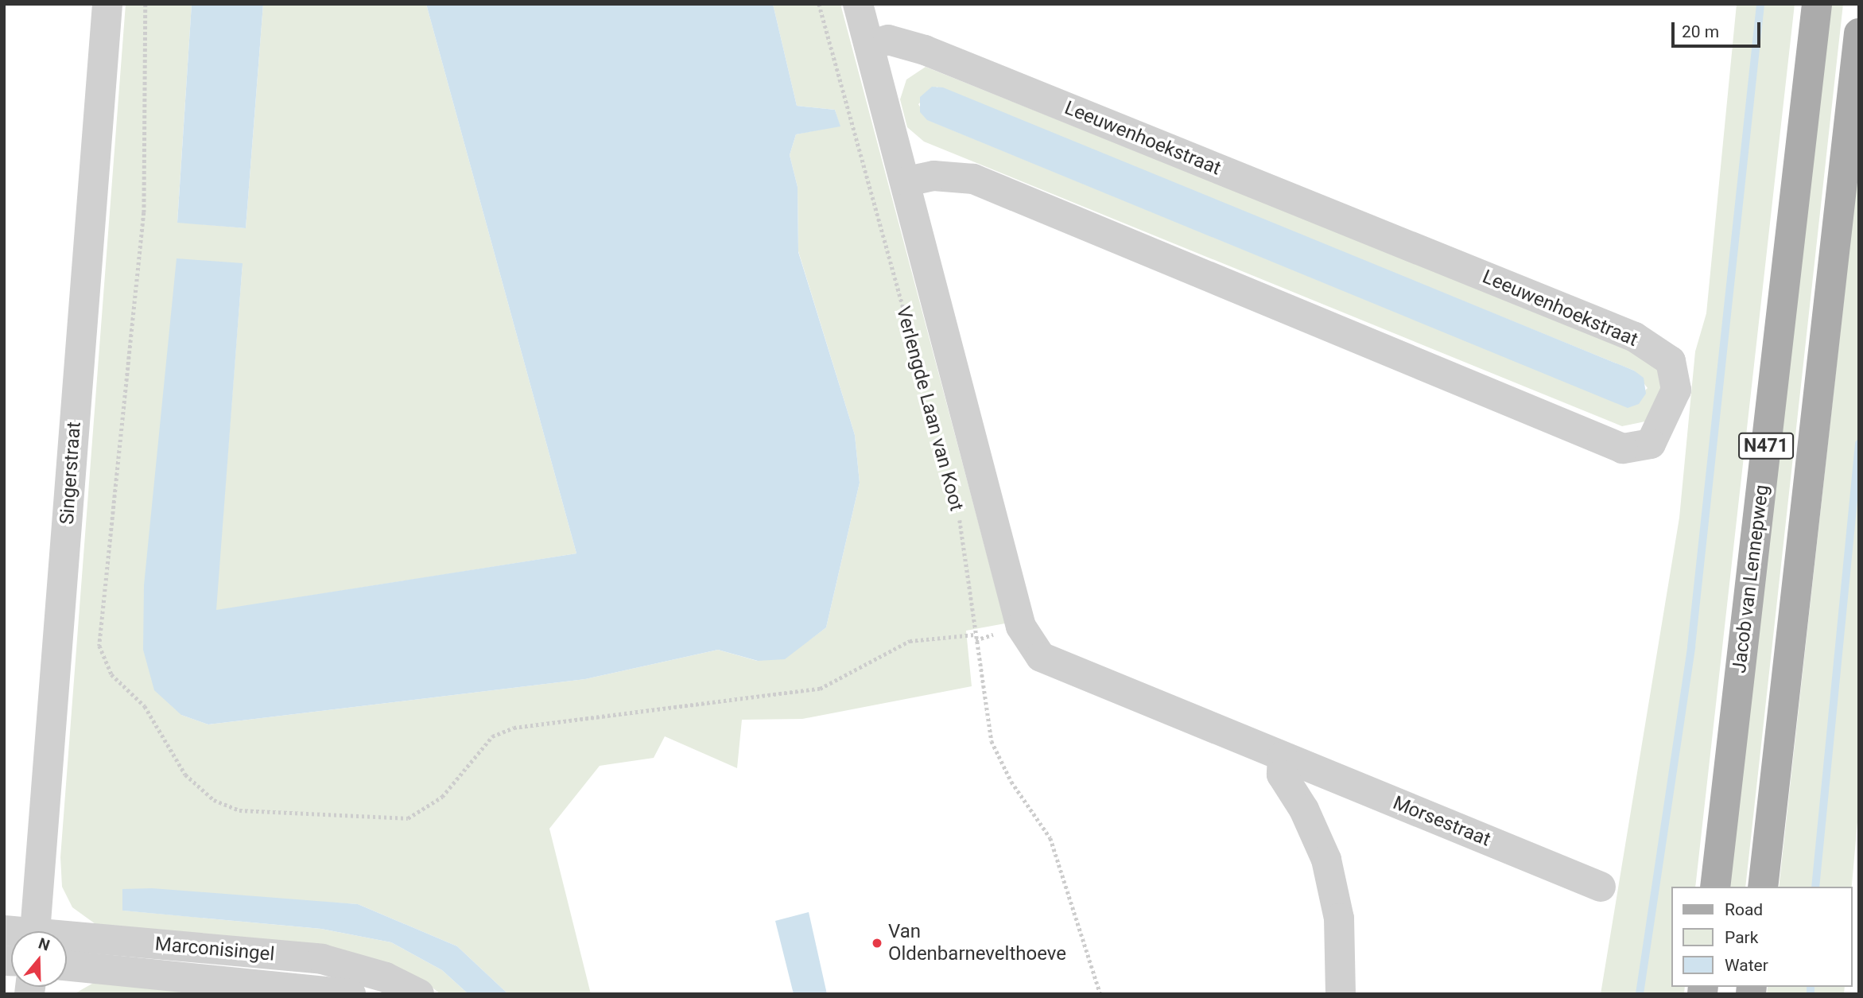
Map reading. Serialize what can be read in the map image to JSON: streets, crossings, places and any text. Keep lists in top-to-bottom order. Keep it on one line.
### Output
{"streets":{"main road":["N471","Jacob van Lennepweg"],"street":["Leeuwenhoekstraat","Verlengde Laan van Koot","Singerstraat","Morsestraat","Marconisingel"]},"crossings":[["Leeuwenhoekstraat","Verlengde Laan van Koot"],["Verlengde Laan van Koot","Morsestraat"]],"places":["Van Oldenbarnevelthoeve"],"legend":["Road","Park","Water"],"scale_bar":"20 m","north":"top"}
